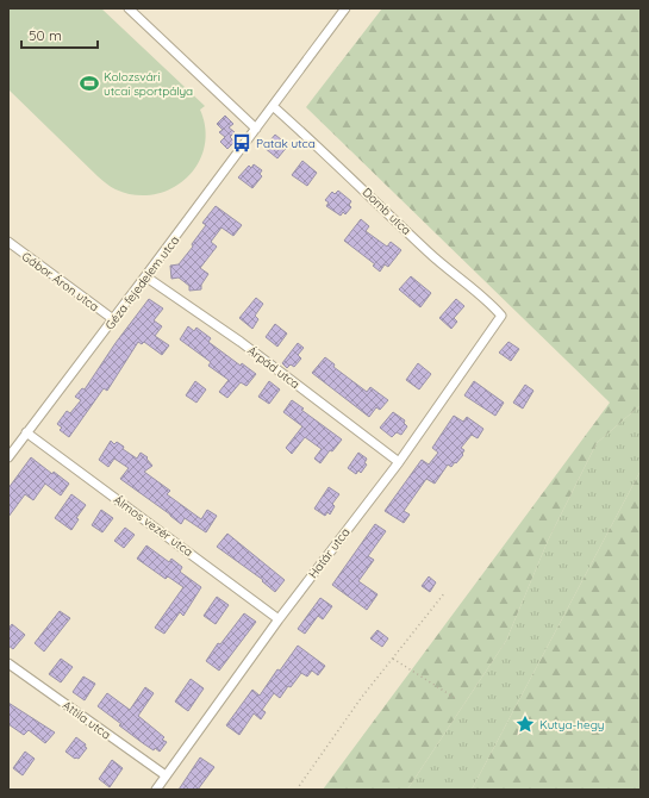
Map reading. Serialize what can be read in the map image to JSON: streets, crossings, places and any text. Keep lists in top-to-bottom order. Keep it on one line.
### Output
{"streets":{"street":["Domb utca","Gábor Áron utca","Géza fejedelem utca","Árpád utca","Álmos vezér utca","Határ utca","Attila utca"]},"crossings":[["Domb utca","Géza fejedelem utca"],["Domb utca","Határ utca"],["Gábor Áron utca","Géza fejedelem utca"],["Géza fejedelem utca","Árpád utca"],["Géza fejedelem utca","Álmos vezér utca"],["Árpád utca","Határ utca"],["Álmos vezér utca","Határ utca"],["Határ utca","Attila utca"]],"places":{"sports":["Kolozsvári utcai sportpálya"],"bus stop":["Patak utca"],"place":["Kutya-hegy"]},"scale_bar":"50 m"}
